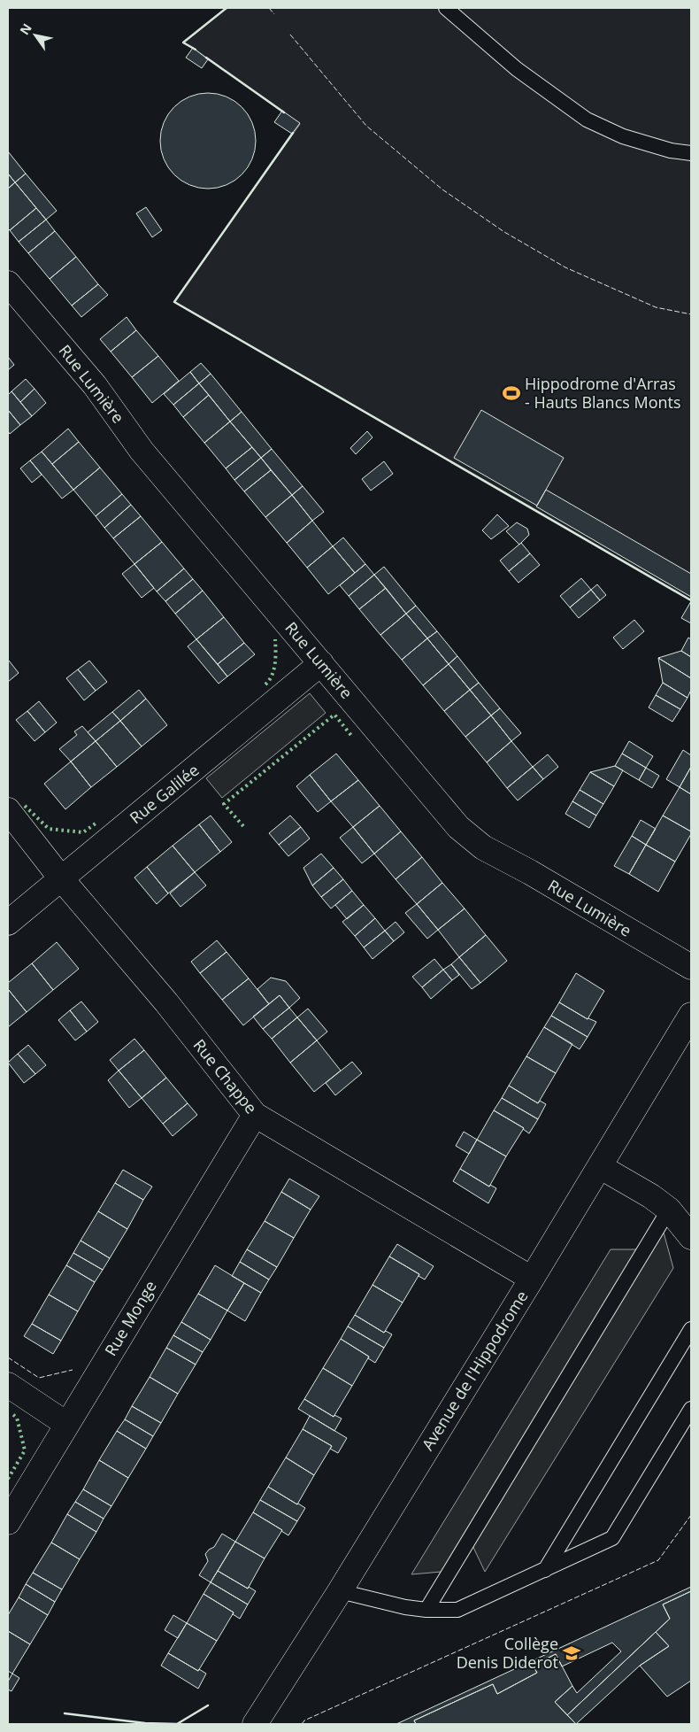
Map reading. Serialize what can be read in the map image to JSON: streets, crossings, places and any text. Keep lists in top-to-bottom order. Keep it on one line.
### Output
{"streets":{"street":["Rue Lumière","Rue Galilée","Rue Chappe","Rue Monge","Avenue de l'Hippodrome"]},"crossings":[["Rue Lumière","Rue Galilée"],["Rue Galilée","Rue Chappe"],["Rue Chappe","Rue Monge"],["Rue Chappe","Avenue de l'Hippodrome"]],"places":{"sports":["Hippodrome d'Arras - Hauts Blancs Monts"],"school or university":["Collège Denis Diderot"]},"north":"top left"}
